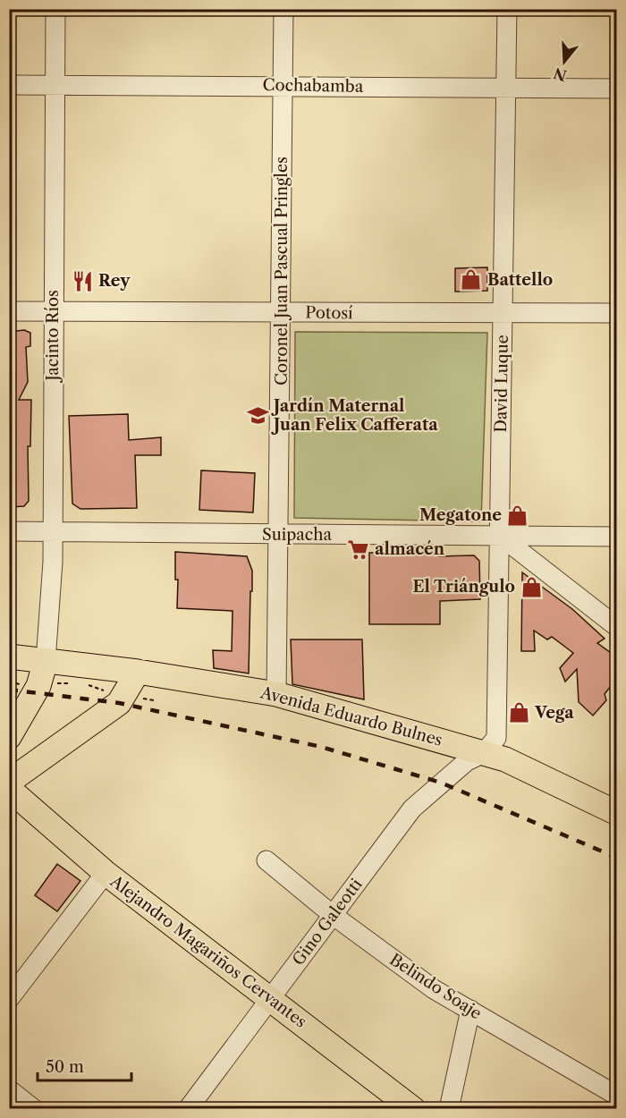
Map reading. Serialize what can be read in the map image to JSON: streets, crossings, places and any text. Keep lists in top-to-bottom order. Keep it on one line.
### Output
{"streets":{"main road":["Avenida Eduardo Bulnes","Alejandro Magariños Cervantes"],"street":["Cochabamba","Coronel Juan Pascual Pringles","Potosí","Jacinto Ríos","David Luque","Suipacha","Gino Galeotti","Belindo Soaje"]},"crossings":[["Cochabamba","Coronel Juan Pascual Pringles"],["Cochabamba","Jacinto Ríos"],["Cochabamba","David Luque"],["Coronel Juan Pascual Pringles","Potosí"],["Coronel Juan Pascual Pringles","Suipacha"],["Coronel Juan Pascual Pringles","Avenida Eduardo Bulnes"],["Potosí","Jacinto Ríos"],["Potosí","David Luque"],["Jacinto Ríos","Suipacha"],["Jacinto Ríos","Avenida Eduardo Bulnes"],["David Luque","Suipacha"],["David Luque","Avenida Eduardo Bulnes"],["David Luque","Gino Galeotti"],["Avenida Eduardo Bulnes","Gino Galeotti"],["Gino Galeotti","Alejandro Magariños Cervantes"],["Gino Galeotti","Belindo Soaje"]],"places":{"shop":["Battello","Megatone","El Triángulo","Vega"],"restaurant":["Rey"],"school or university":["Jardín Maternal Juan Felix Cafferata"],"supermarket":["almacén"]},"scale_bar":"50 m","north":"bottom"}
